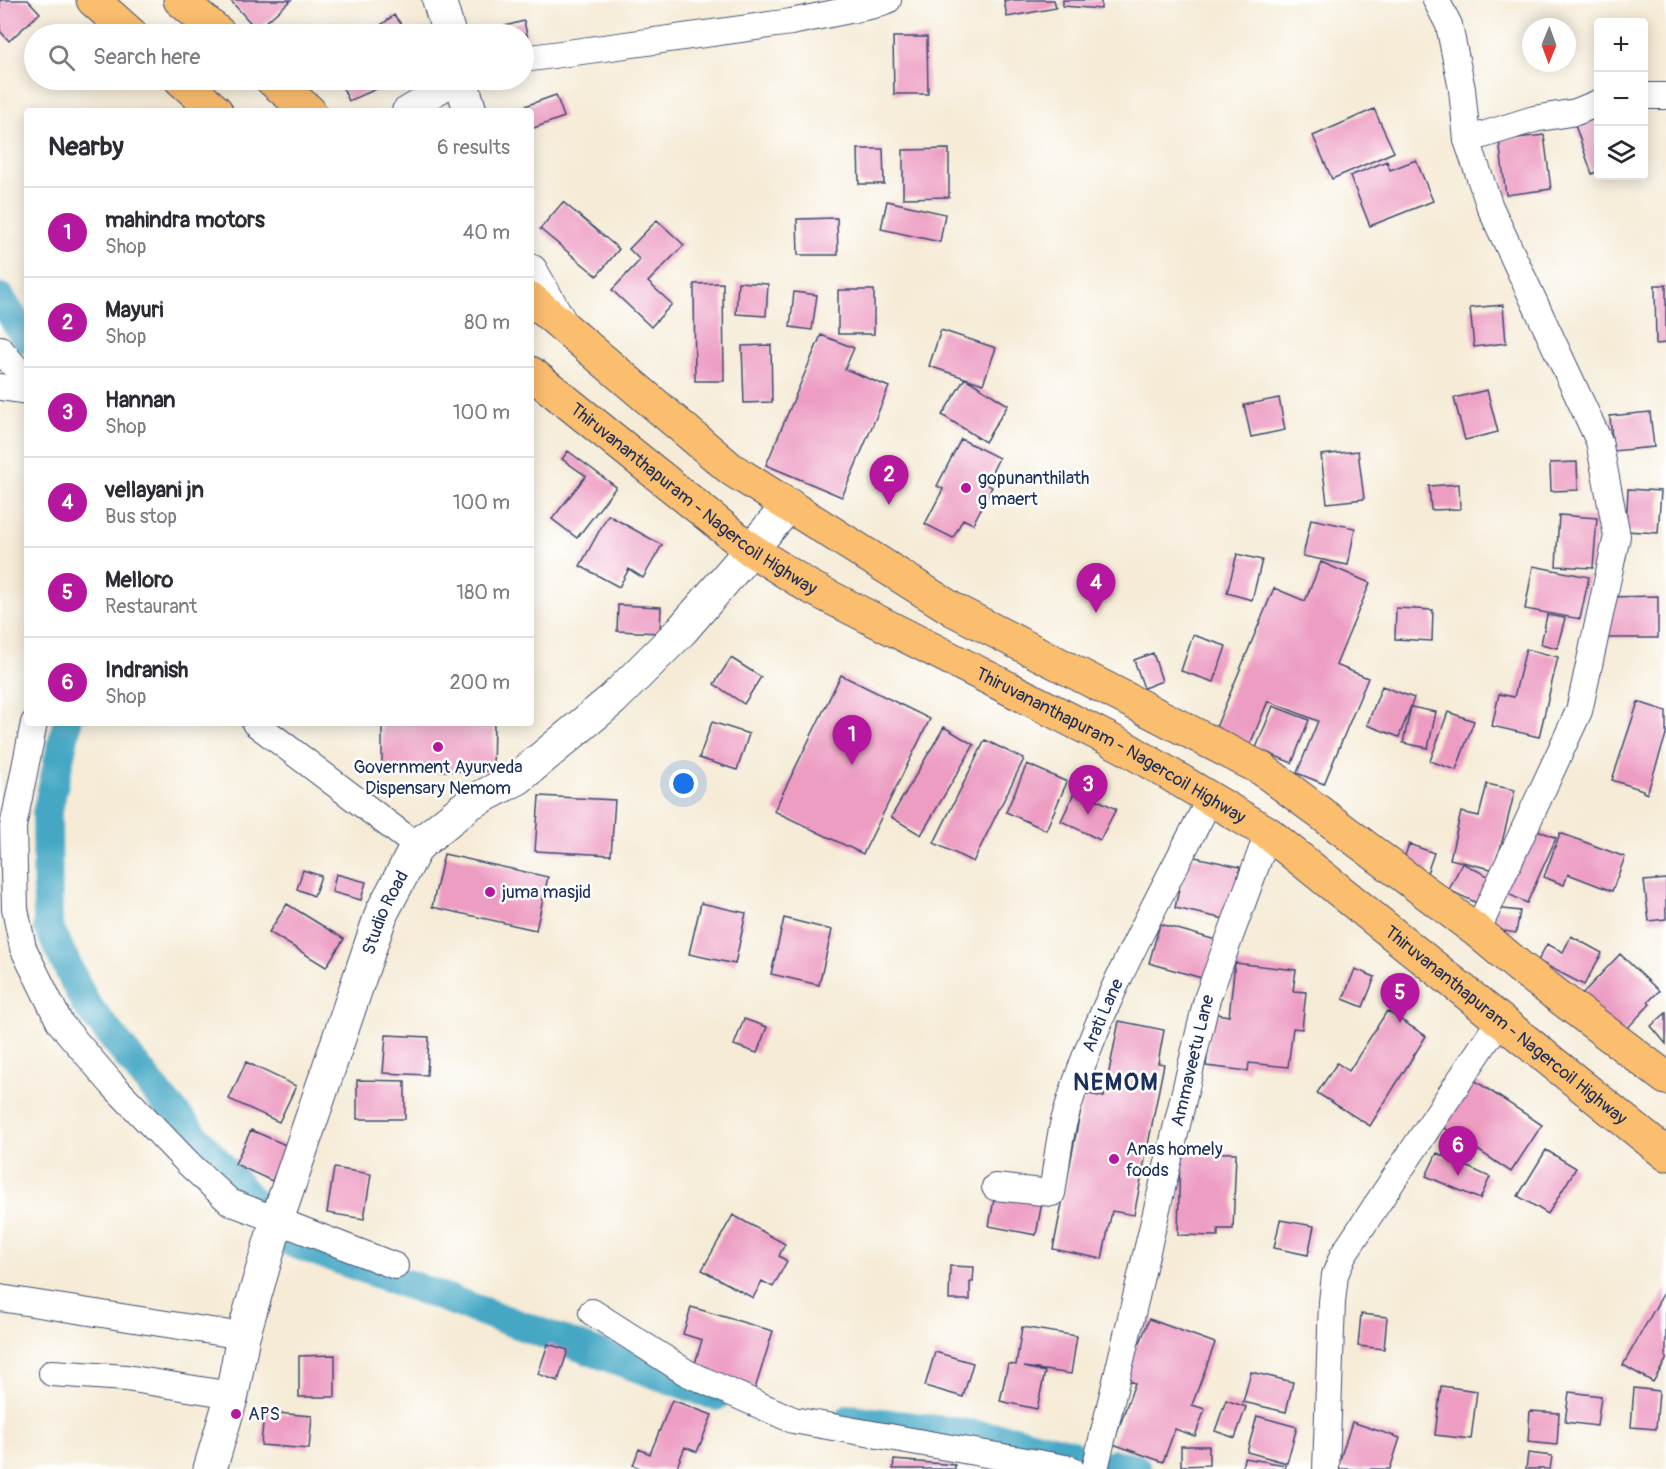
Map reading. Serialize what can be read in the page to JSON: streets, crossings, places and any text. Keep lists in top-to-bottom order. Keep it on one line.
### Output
{"streets":{"main road":["Thiruvananthapuram - Nagercoil Highway"],"street":["Studio Road","Arati Lane","Ammaveetu Lane"]},"crossings":[["Thiruvananthapuram - Nagercoil Highway","Studio Road"],["Thiruvananthapuram - Nagercoil Highway","Arati Lane"],["Thiruvananthapuram - Nagercoil Highway","Ammaveetu Lane"]],"districts":["NEMOM"],"places":["gopunanthilath g maert","Government Ayurveda Dispensary Nemom","juma masjid","Anas homely foods","APS"],"north":"bottom","page":{"map_buttons":["+","−"],"search":"Search here","heading":["Nearby","6 results"],"list":[{"mark":"1","name":"mahindra motors","note":"Shop","value":"40 m"},{"mark":"2","name":"Mayuri","note":"Shop","value":"80 m"},{"mark":"3","name":"Hannan","note":"Shop","value":"100 m"},{"mark":"4","name":"vellayani jn","note":"Bus stop","value":"100 m"},{"mark":"5","name":"Melloro","note":"Restaurant","value":"180 m"},{"mark":"6","name":"Indranish","note":"Shop","value":"200 m"}],"pins":["2","4","1","3","5","6"]}}
